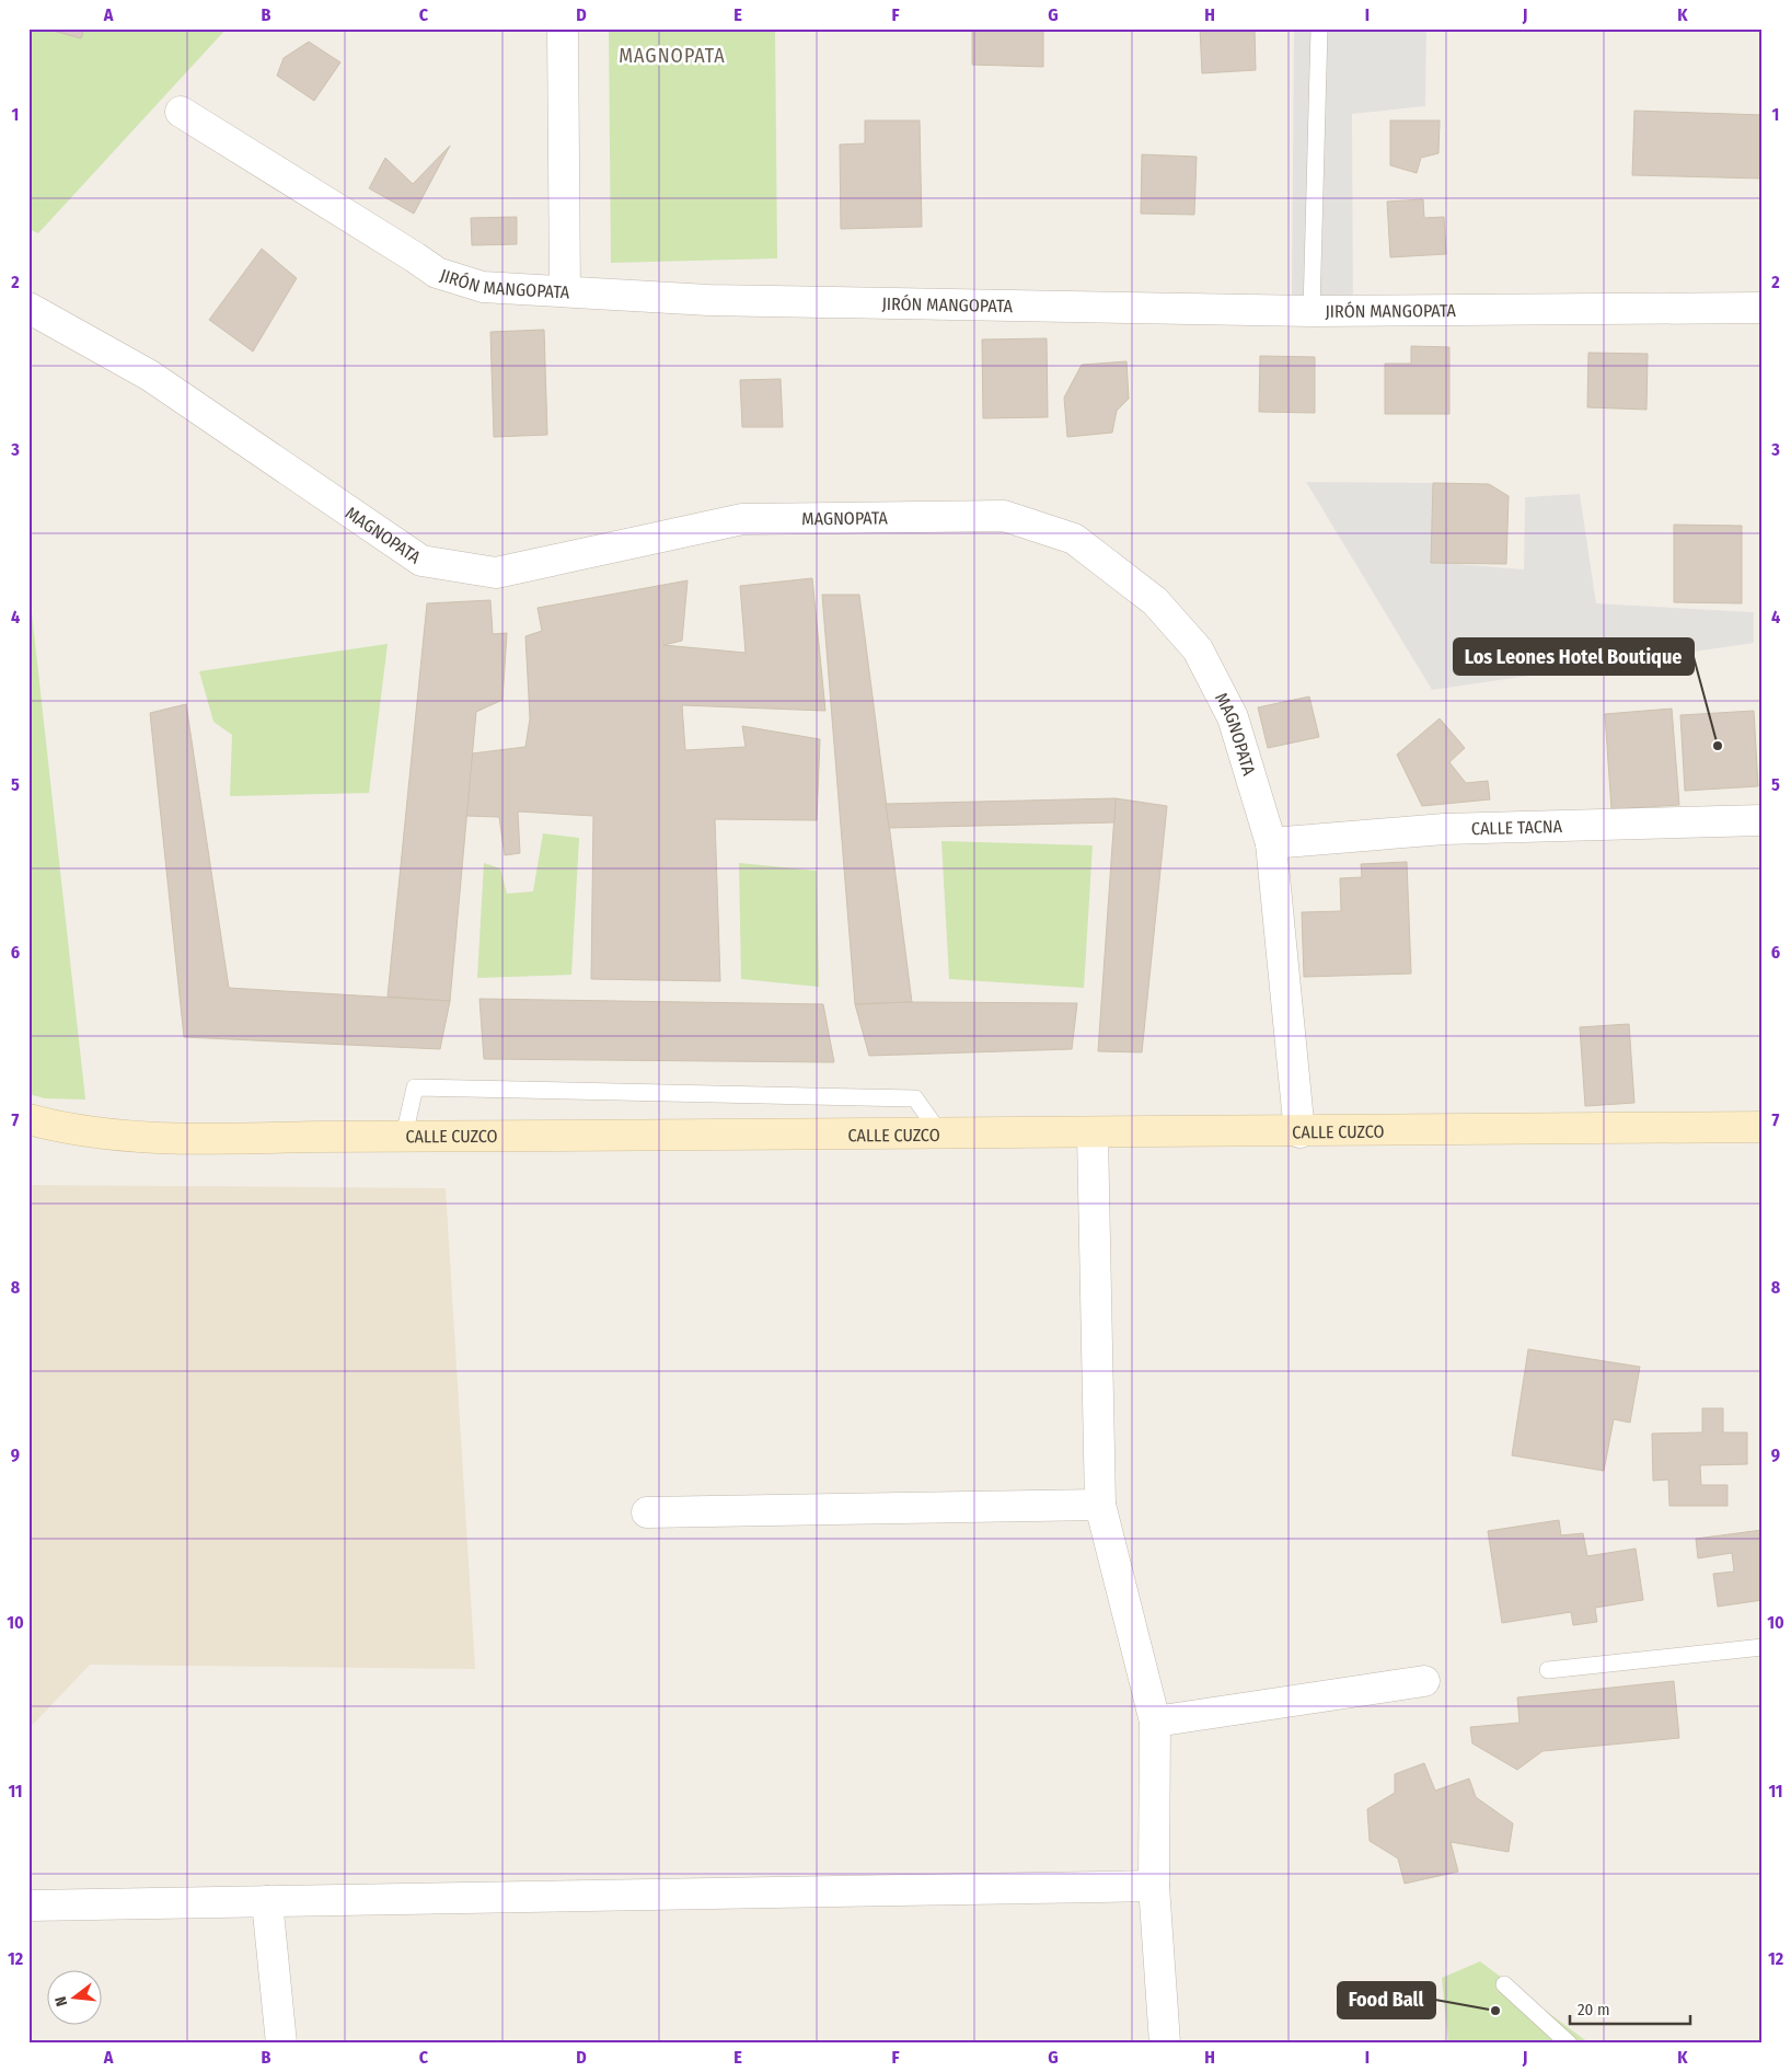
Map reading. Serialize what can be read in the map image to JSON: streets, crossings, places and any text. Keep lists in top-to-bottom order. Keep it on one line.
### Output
{"streets":{"street":["JIRÓN MANGOPATA","MAGNOPATA","CALLE TACNA","CALLE CUZCO"]},"crossings":[["MAGNOPATA","CALLE TACNA"],["MAGNOPATA","CALLE CUZCO"]],"districts":["MAGNOPATA"],"places":["Los Leones Hotel Boutique","Food Ball"],"scale_bar":"20 m","north":"left","grid":{"columns":["A","B","C","D","E","F","G","H","I","J","K"],"rows":["1","2","3","4","5","6","7","8","9","10","11","12"]}}
